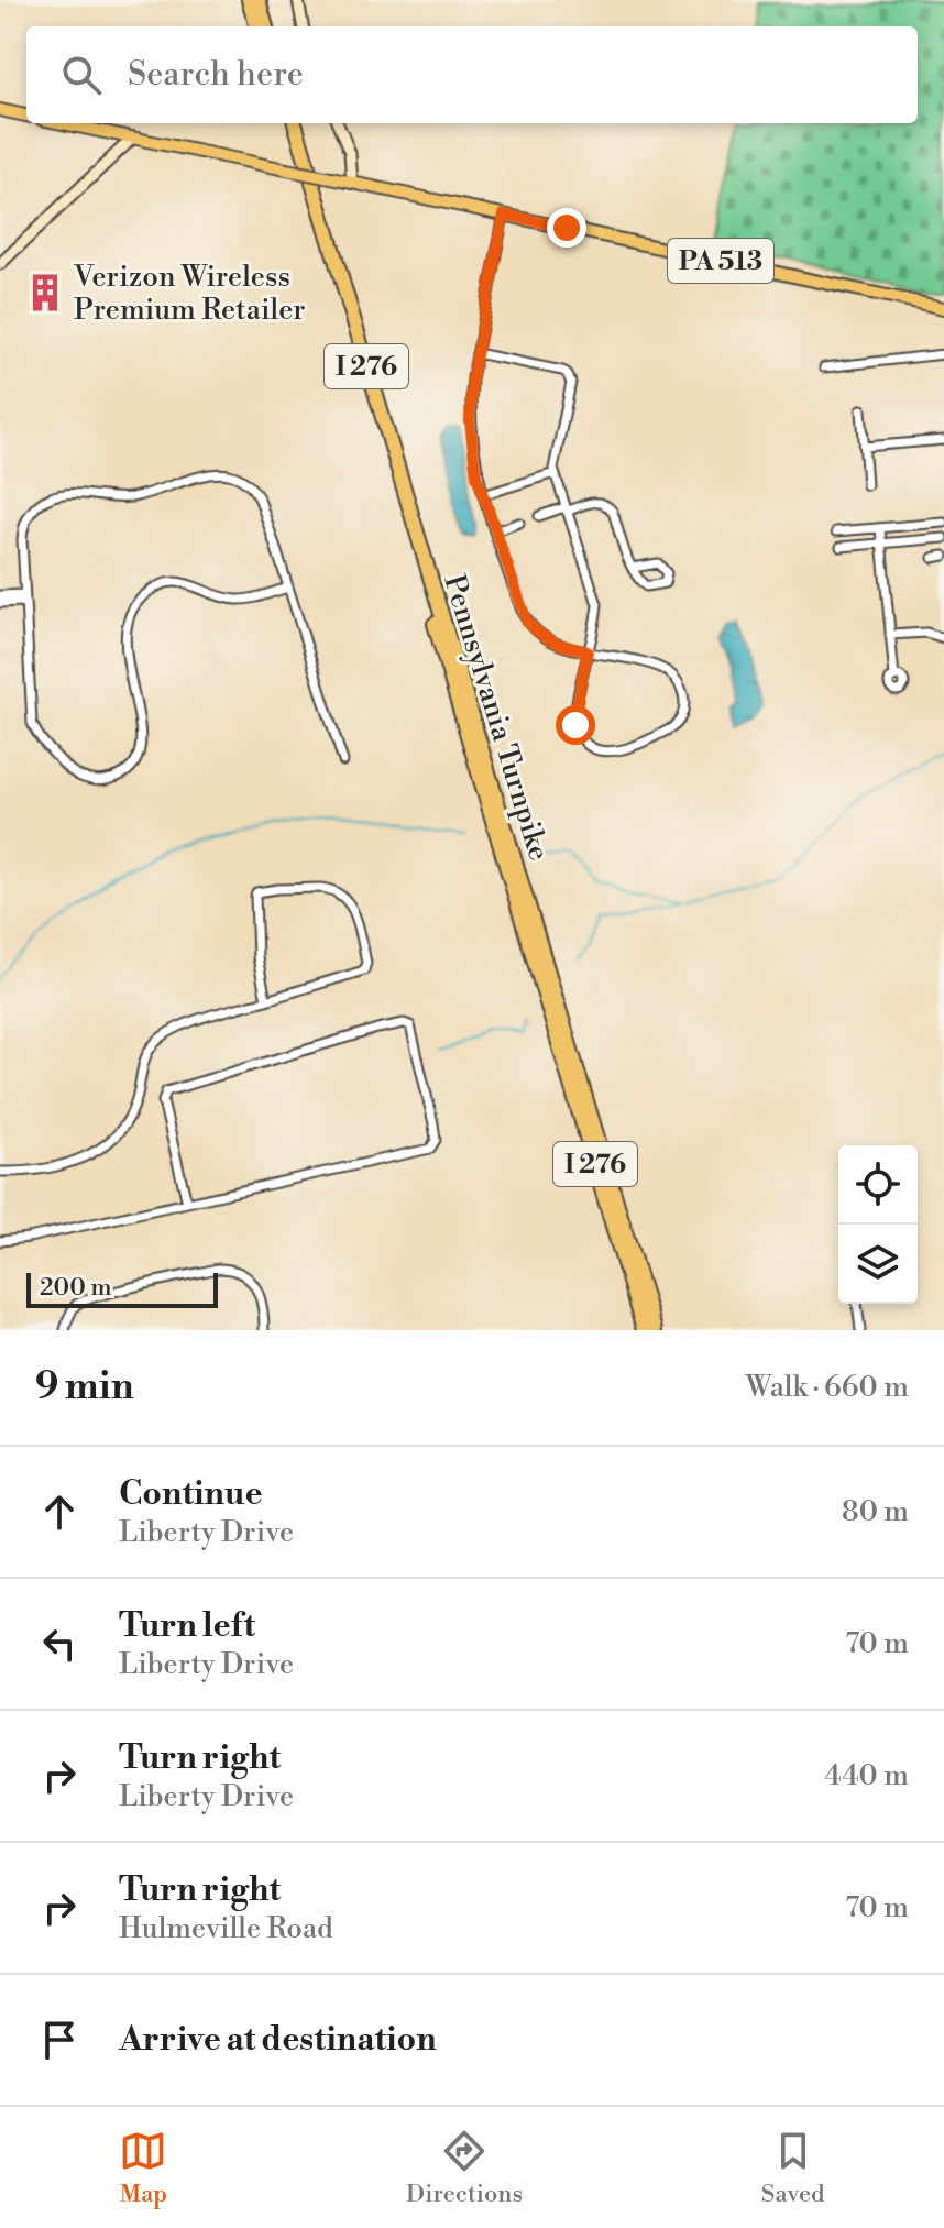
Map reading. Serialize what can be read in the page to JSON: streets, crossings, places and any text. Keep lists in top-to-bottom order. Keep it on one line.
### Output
{"streets":{"highway":["I 276","Pennsylvania Turnpike"],"main road":["PA 513"]},"places":{"building":["Verizon Wireless Premium Retailer"]},"scale_bar":"200 m","page":{"search":"Search here","scale":"200 m","heading":["9 min","Walk · 660 m"],"list":[["Continue","Liberty Drive","80 m"],["Turn left","Liberty Drive","70 m"],["Turn right","Liberty Drive","440 m"],["Turn right","Hulmeville Road","70 m"],"Arrive at destination"],"nav":["Map","Directions","Saved"]}}
